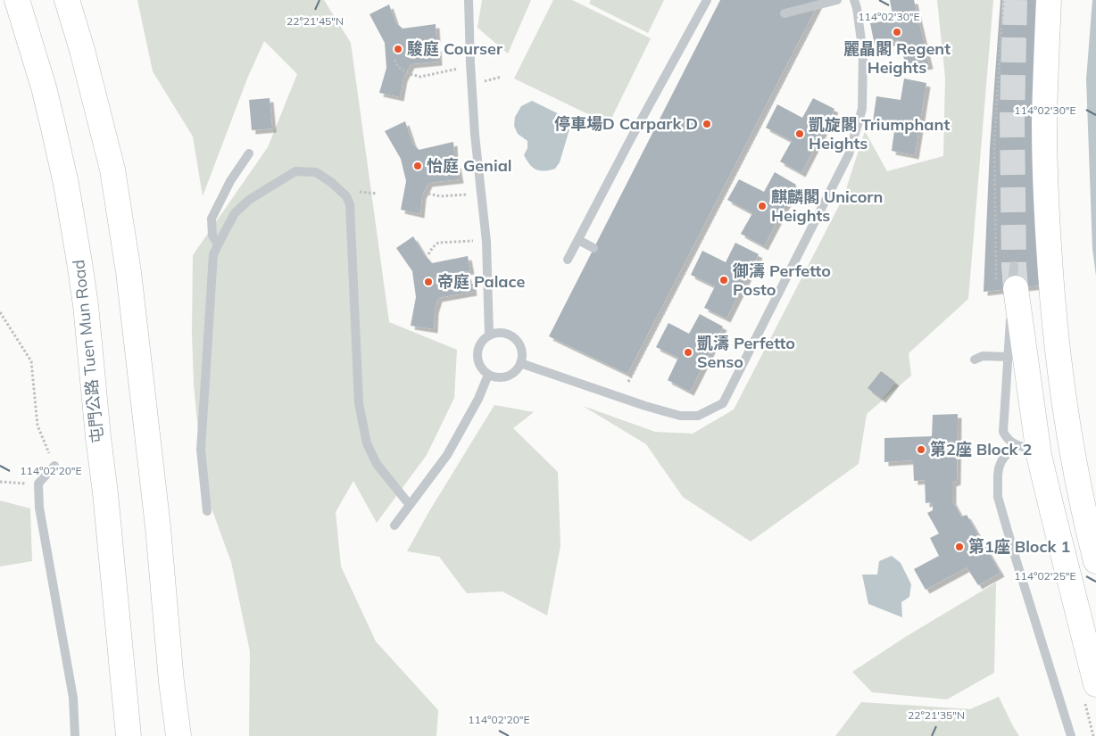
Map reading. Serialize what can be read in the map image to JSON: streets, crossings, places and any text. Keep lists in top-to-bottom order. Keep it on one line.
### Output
{"streets":{"main road":["屯門公路 Tuen Mun Road"]},"places":["麗晶閣 Regent Heights","駿庭 Courser","停車場D Carpark D","凱旋閣 Triumphant Heights","怡庭 Genial","麒麟閣 Unicorn Heights","御濤 Perfetto Posto","帝庭 Palace","凱濤 Perfetto Senso","第2座 Block 2","第1座 Block 1"],"coordinates":["114°02'30\"E","22°21'45\"N","114°02'20\"E","114°02'25\"E","22°21'35\"N"]}
